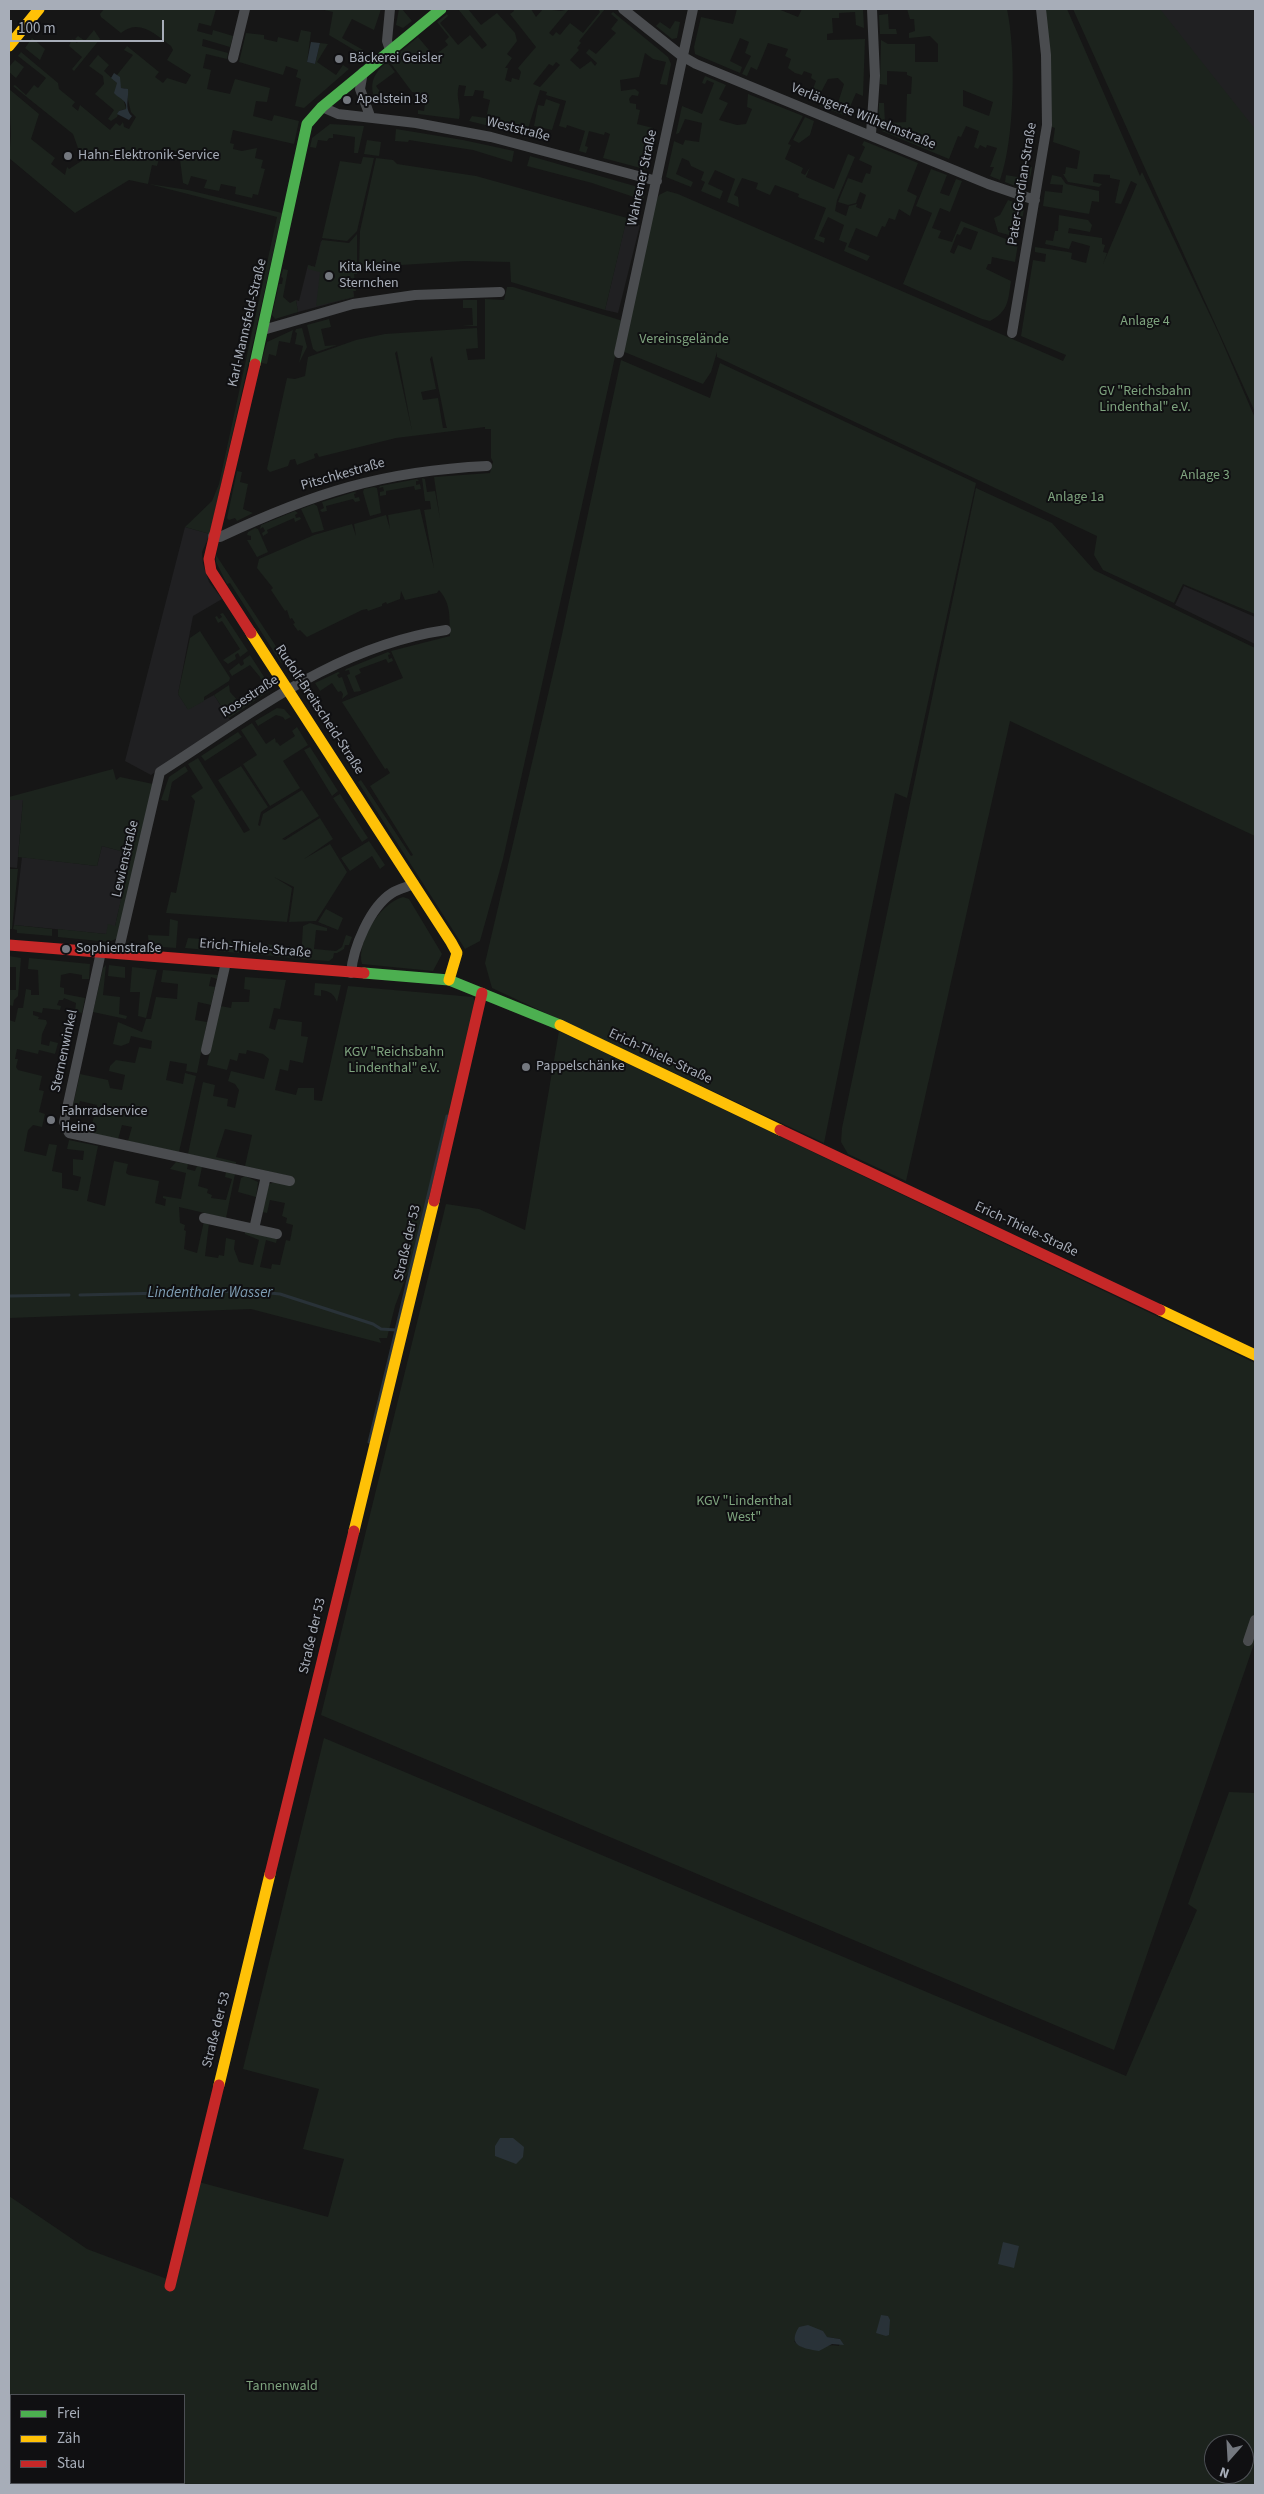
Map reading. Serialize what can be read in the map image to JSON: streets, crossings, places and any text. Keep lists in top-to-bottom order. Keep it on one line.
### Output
{"streets":{"street":["Verlängerte Wilhelmstraße","Weststraße","Wahrener Straße","Pater-Gordian-Straße","Karl-Mannsfeld-Straße","Pitschkestraße","Rosestraße","Rudolf-Breitscheid-Straße","Lewienstraße","Erich-Thiele-Straße","Sternenwinkel","Straße der 53"]},"crossings":[["Verlängerte Wilhelmstraße","Wahrener Straße"],["Verlängerte Wilhelmstraße","Pater-Gordian-Straße"],["Weststraße","Wahrener Straße"],["Weststraße","Karl-Mannsfeld-Straße"],["Karl-Mannsfeld-Straße","Pitschkestraße"],["Karl-Mannsfeld-Straße","Rudolf-Breitscheid-Straße"],["Rosestraße","Rudolf-Breitscheid-Straße"],["Rosestraße","Lewienstraße"],["Rudolf-Breitscheid-Straße","Erich-Thiele-Straße"],["Lewienstraße","Erich-Thiele-Straße"],["Erich-Thiele-Straße","Sternenwinkel"],["Erich-Thiele-Straße","Straße der 53"]],"water":["Lindenthaler Wasser"],"parks":["Anlage 4","Vereinsgelände","GV \"Reichsbahn Lindenthal\" e.V.","Anlage 3","Anlage 1a","KGV \"Reichsbahn Lindenthal\" e.V.","KGV \"Lindenthal West\"","Tannenwald"],"places":["Bäckerei Geisler","Apelstein 18","Hahn-Elektronik-Service","Kita kleine Sternchen","Sophienstraße","Pappelschänke","Fahrradservice Heine"],"legend":["Frei","Zäh","Stau"],"scale_bar":"100 m","north":"bottom"}
